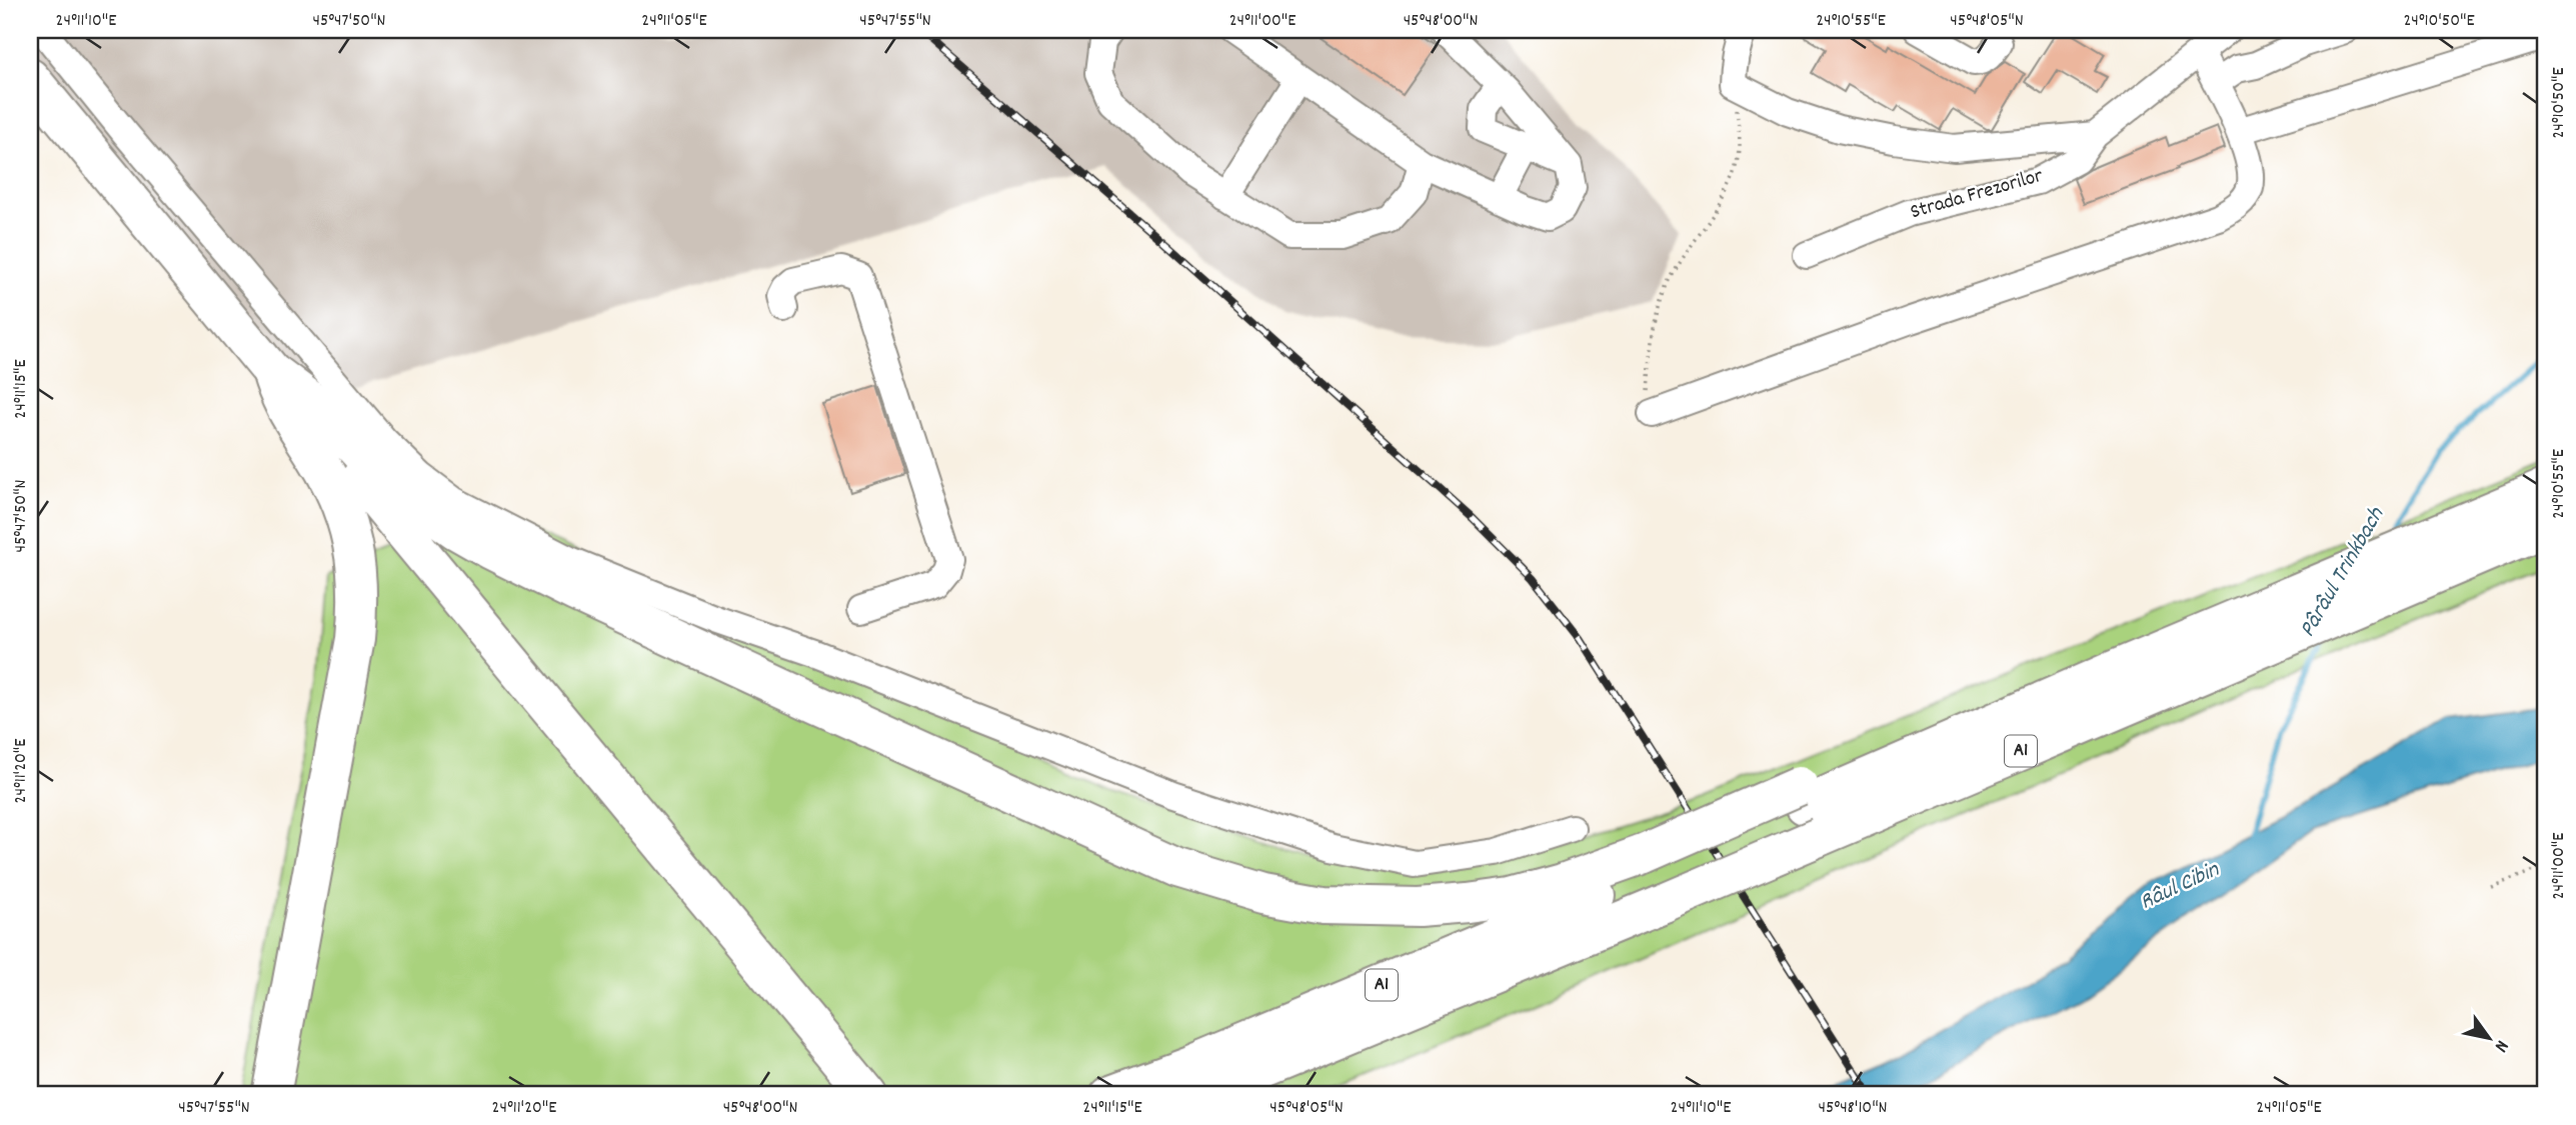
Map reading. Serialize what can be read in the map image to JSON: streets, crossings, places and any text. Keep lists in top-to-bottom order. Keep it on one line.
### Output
{"streets":{"highway":["A1"],"street":["Strada Frezorilor"]},"water":["Pârâul Trinkbach","Râul Cibin"],"north":"bottom right","coordinates":["24°11'10\"E","45°47'50\"N","24°11'05\"E","45°47'55\"N","24°11'00\"E","45°48'00\"N","24°10'55\"E","45°48'05\"N","24°10'50\"E","24°11'15\"E","24°11'20\"E","45°48'10\"N"]}
